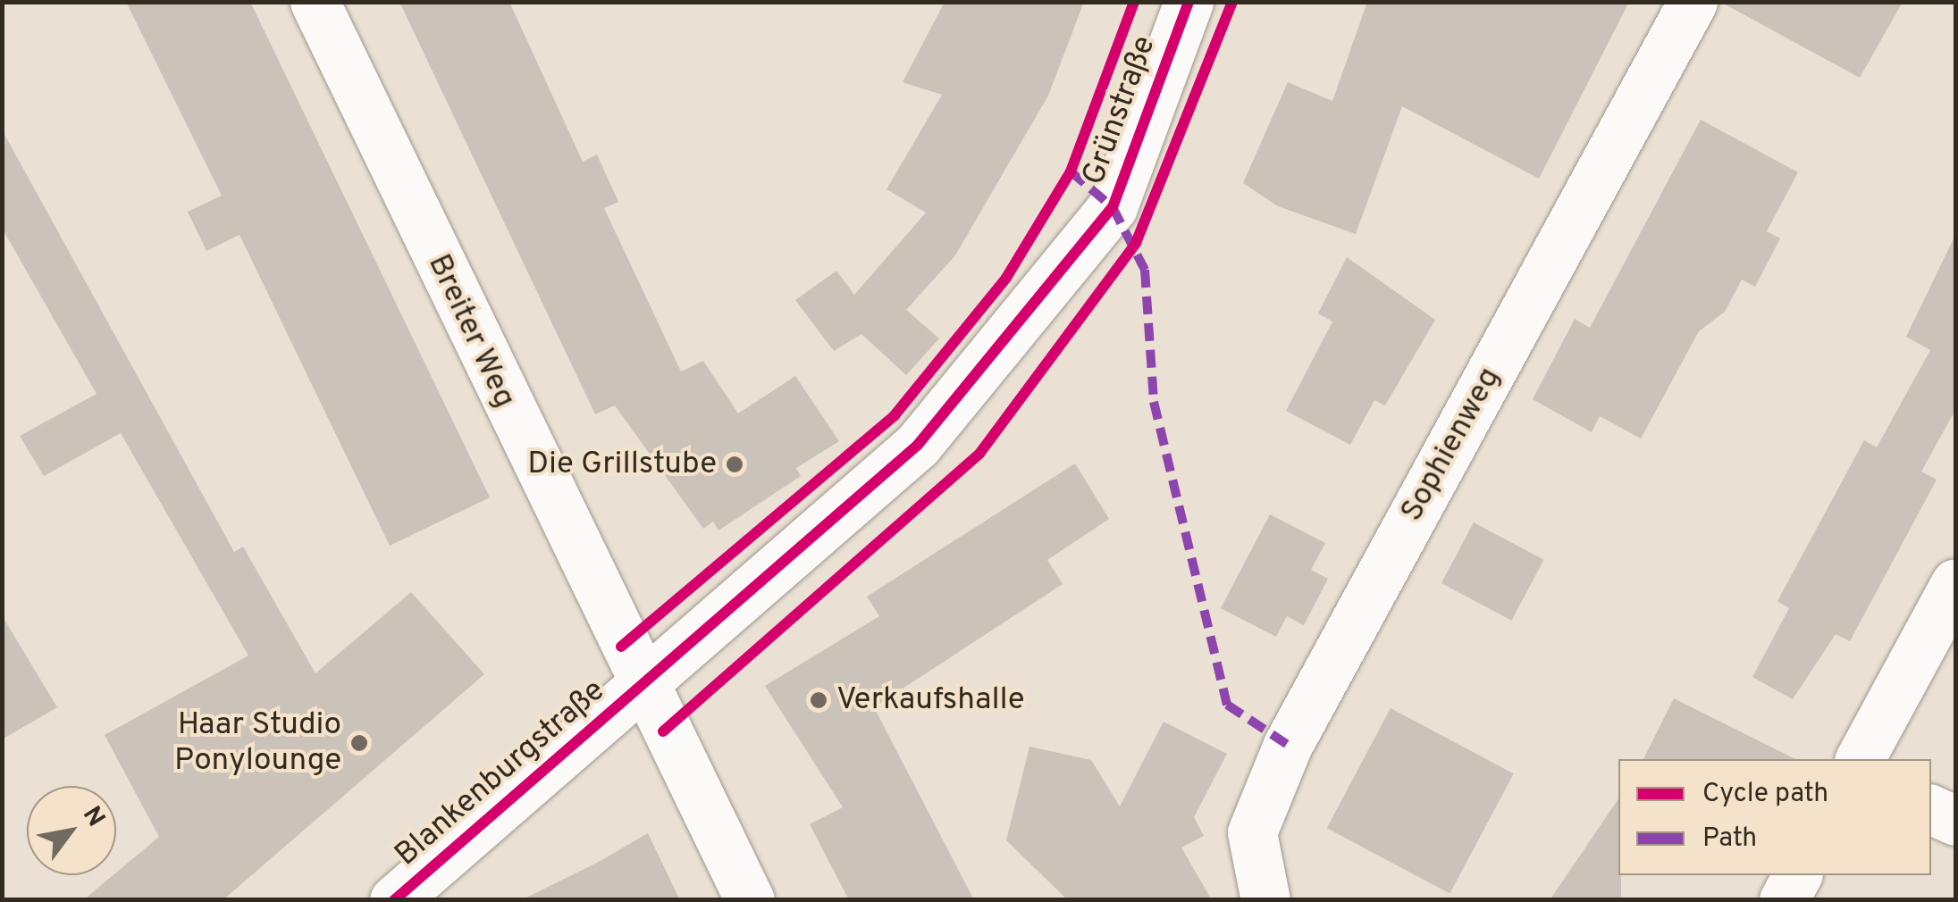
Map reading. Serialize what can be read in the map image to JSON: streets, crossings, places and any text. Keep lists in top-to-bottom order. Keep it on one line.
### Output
{"streets":{"street":["Grünstraße","Breiter Weg","Sophienweg","Blankenburgstraße"]},"crossings":[["Grünstraße","Breiter Weg"],["Grünstraße","Blankenburgstraße"],["Breiter Weg","Blankenburgstraße"]],"places":["Die Grillstube","Verkaufshalle","Haar Studio Ponylounge"],"legend":["Cycle path","Path"],"north":"top right"}
